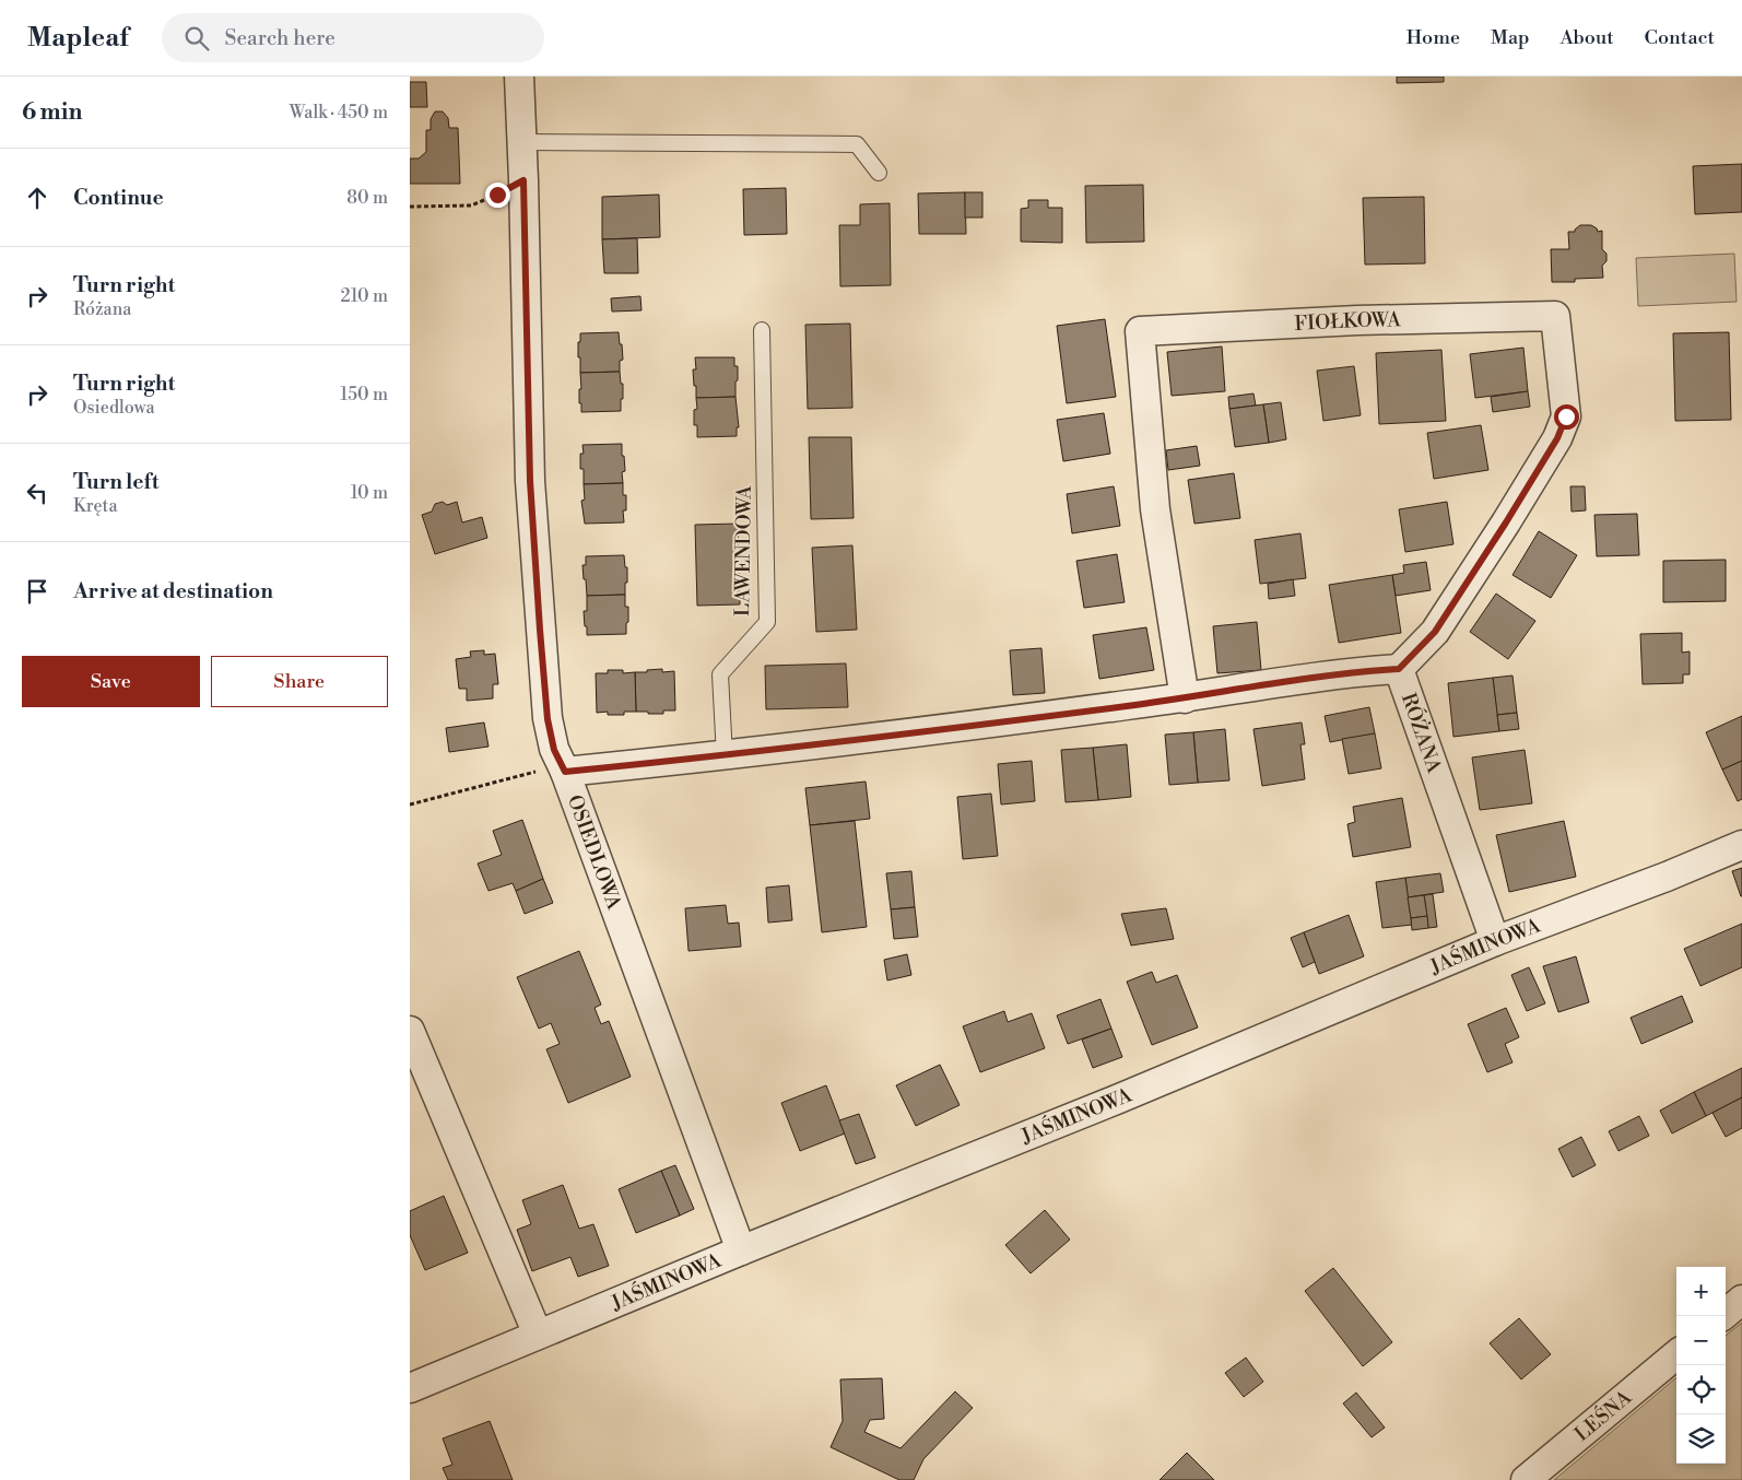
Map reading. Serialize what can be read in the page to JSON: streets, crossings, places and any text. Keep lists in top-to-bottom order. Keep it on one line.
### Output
{"streets":{"street":["FIOŁKOWA","RÓŻANA","OSIEDLOWA","JAŚMINOWA","LEŚNA"],"lane":["LAWENDOWA"]},"crossings":[["FIOŁKOWA","RÓŻANA"],["LAWENDOWA","RÓŻANA"],["RÓŻANA","OSIEDLOWA"],["RÓŻANA","JAŚMINOWA"],["OSIEDLOWA","JAŚMINOWA"]],"page":{"header":"Mapleaf","search":"Search here","nav":["Home","Map","About","Contact"],"heading":["6 min","Walk · 450 m"],"list":[["Continue","80 m"],["Turn right","Różana","210 m"],["Turn right","Osiedlowa","150 m"],["Turn left","Kręta","10 m"],"Arrive at destination"],"buttons":["Save","Share"],"map_buttons":["+","−"]}}
